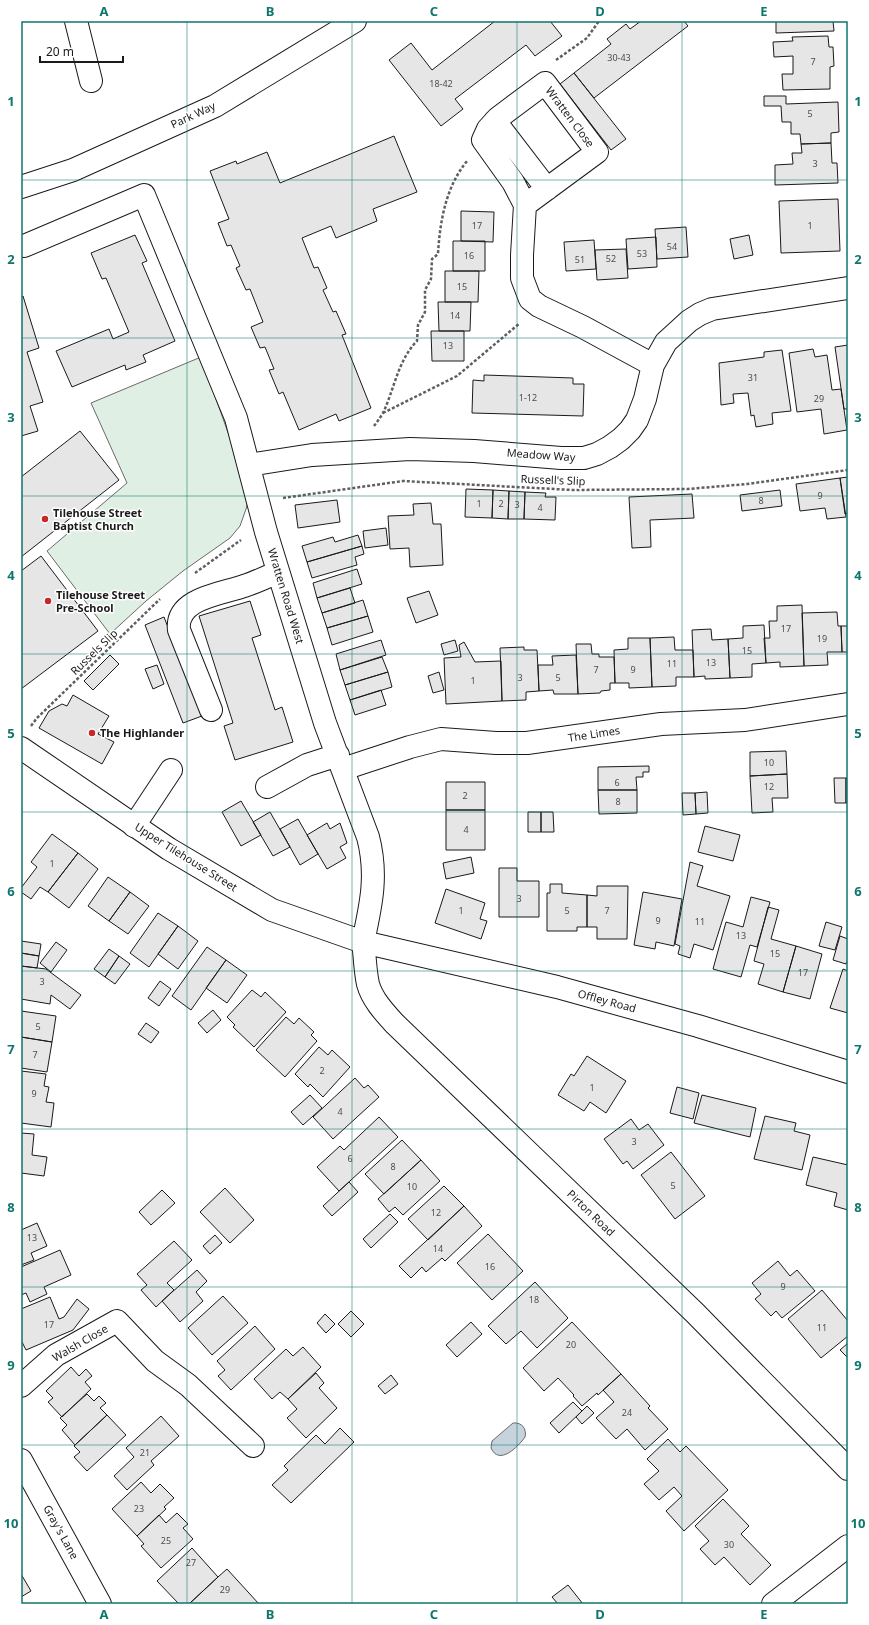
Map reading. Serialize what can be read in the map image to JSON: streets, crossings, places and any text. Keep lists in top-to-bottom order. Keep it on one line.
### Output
{"streets":{"street":["Park Way","Wratten Close","Meadow Way","Wratten Road West","The Limes","Upper Tilehouse Street","Offley Road","Pirton Road","Walsh Close","Gray's Lane"],"path":["Russell's Slip","Russels Slip"]},"crossings":[["Meadow Way","Wratten Road West"],["Russell's Slip","Wratten Road West"],["Wratten Road West","The Limes"],["Wratten Road West","Upper Tilehouse Street"],["Wratten Road West","Offley Road"],["Wratten Road West","Pirton Road"],["Russels Slip","Upper Tilehouse Street"],["Upper Tilehouse Street","Offley Road"],["Upper Tilehouse Street","Pirton Road"],["Offley Road","Pirton Road"]],"places":["Tilehouse Street Baptist Church","Tilehouse Street Pre-School","The Highlander"],"house_numbers":["30-43","7","18-42","5","3","17","1","54","53","16","52","51","15","14","13","31","1-12","29","9","8","1","2","3","4","17","19","15","13","11","7","9","3","5","1","10","6","12","2","8","4","1","3","1","5","7","9","11","13","15","17","3","5","7","2","1","9","4","3","6","8","5","10","12","13","14","16","9","18","17","11","20","24","21","23","25","30","27","29"],"scale_bar":"20 m","grid":{"columns":["A","B","C","D","E"],"rows":["1","2","3","4","5","6","7","8","9","10"]}}
